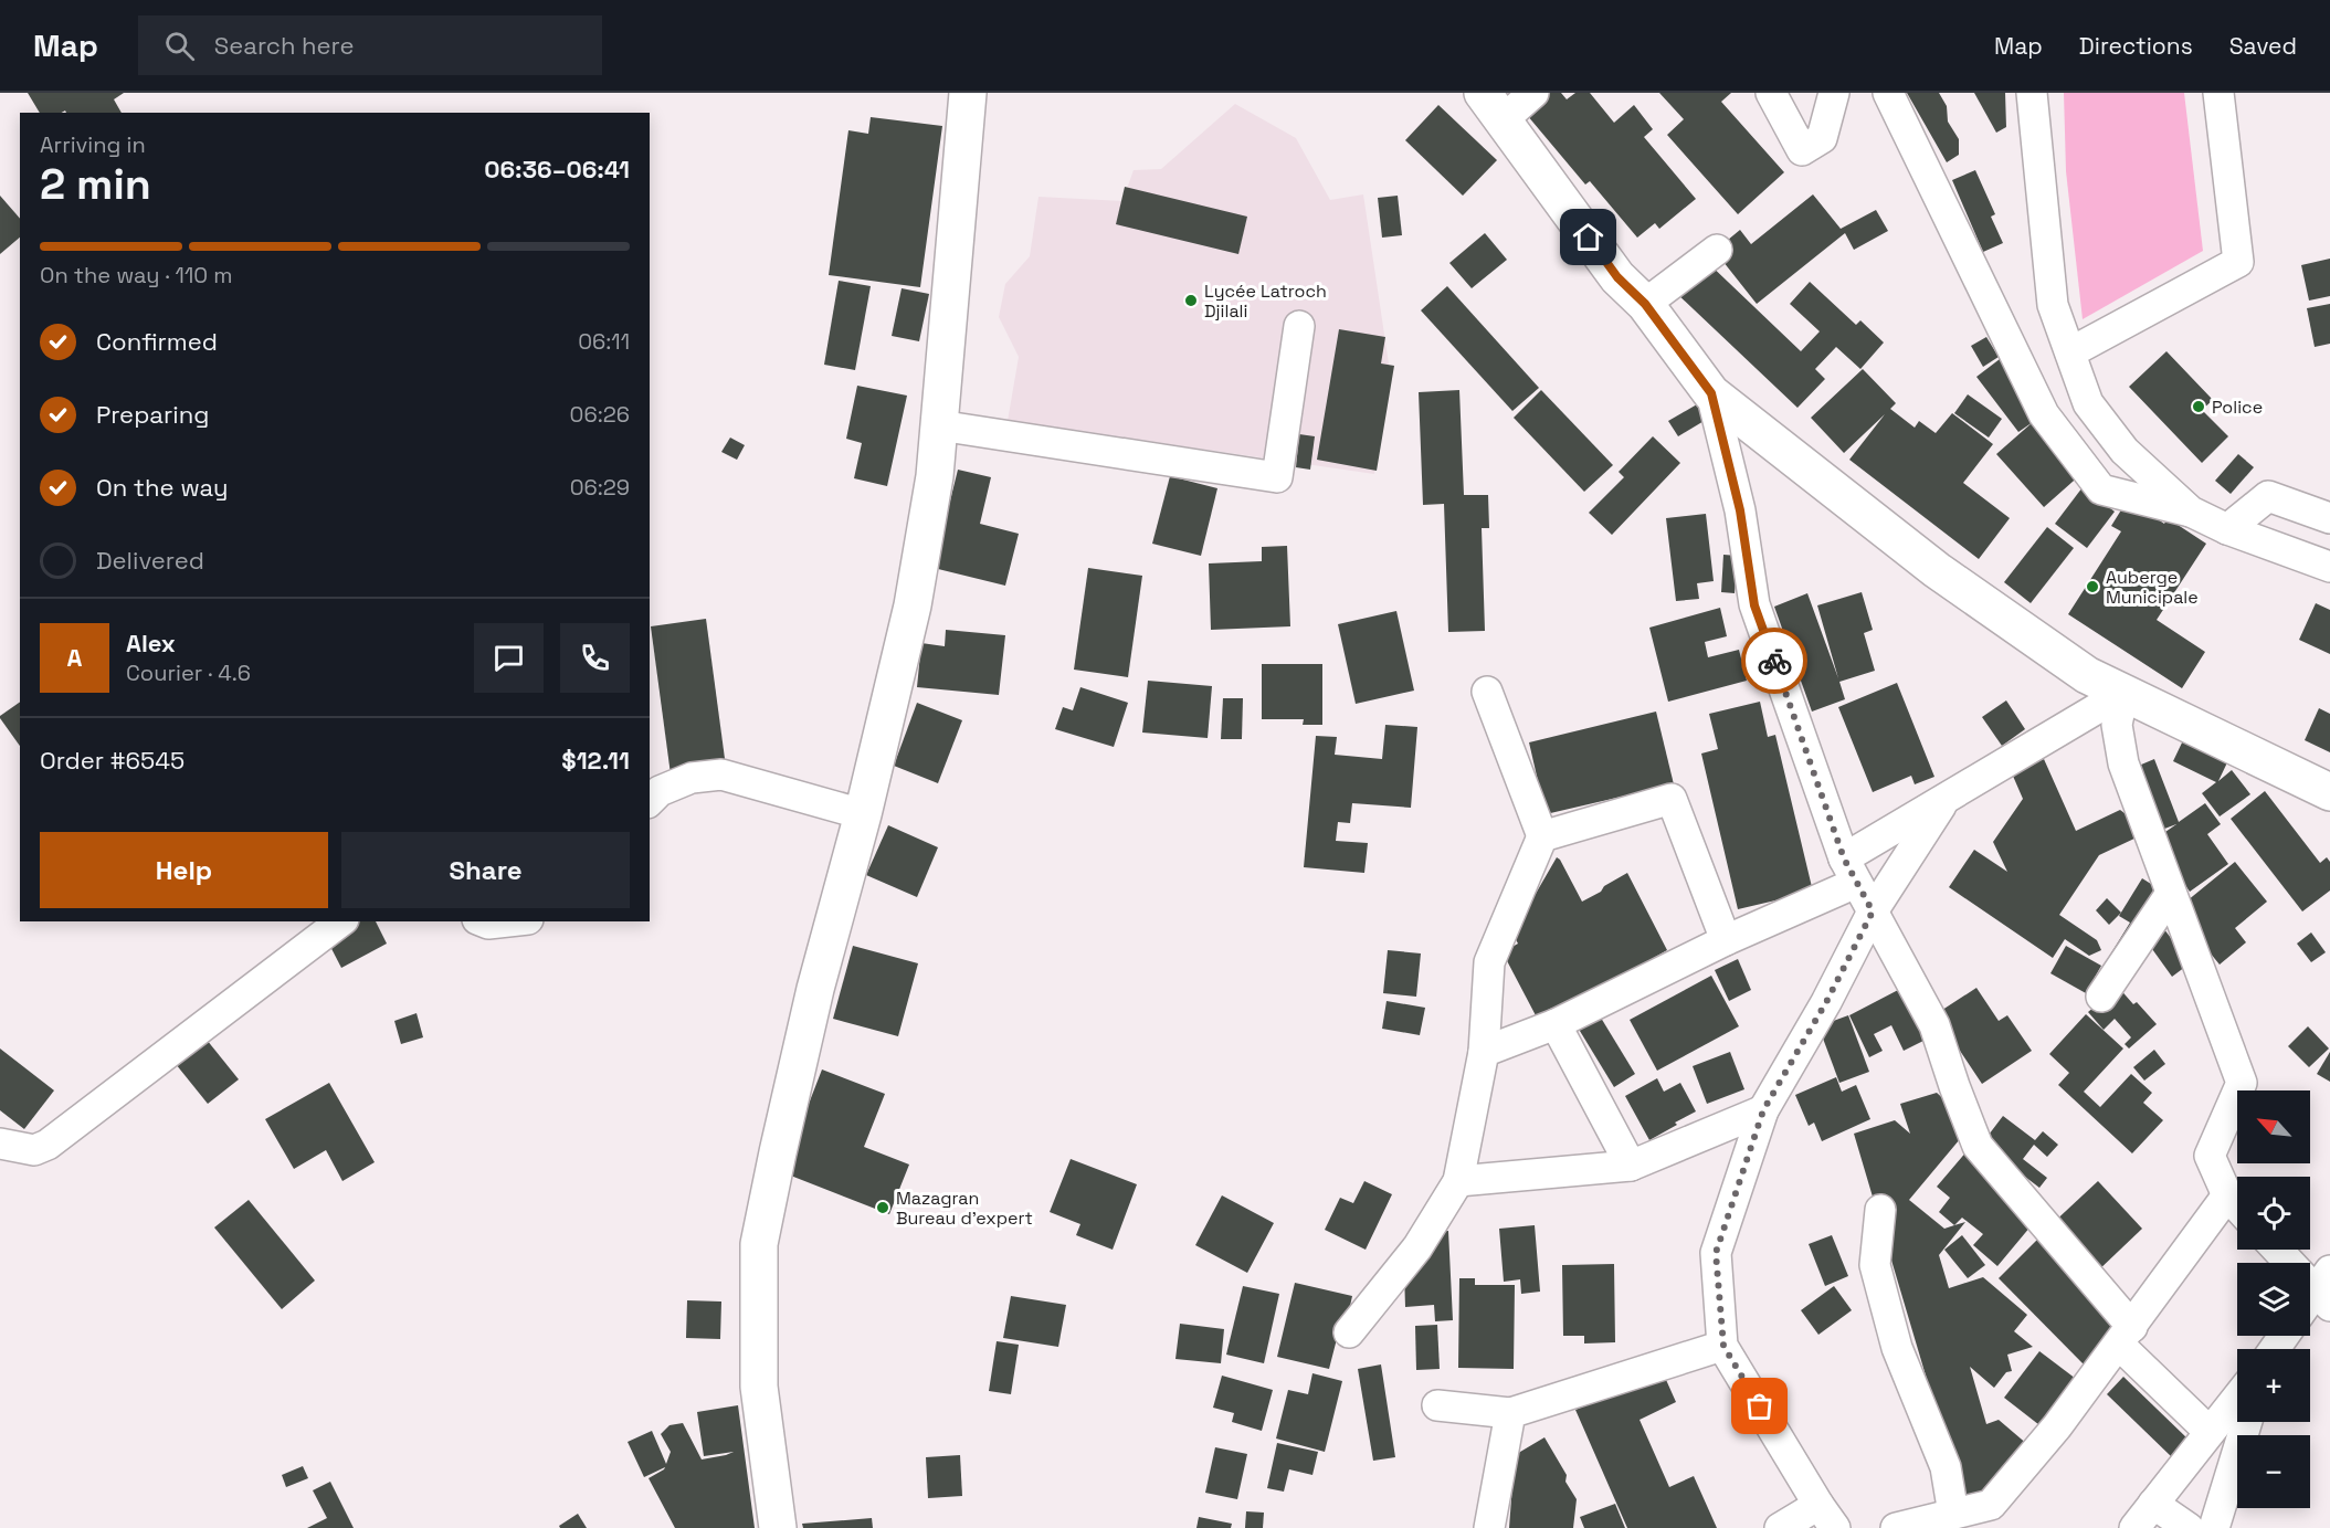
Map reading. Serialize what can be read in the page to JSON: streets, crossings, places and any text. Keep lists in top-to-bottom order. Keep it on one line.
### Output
{"places":["Lycée Latroch Djilali","Police","Auberge Municipale","Mazagran Bureau d'expert"],"north":"top left","page":{"header":"Map","search":"Search here","nav":["Map","Directions","Saved"],"heading":["2 min","Arriving in","06:36–06:41"],"panel":["Alex","Courier · 4.6","Order #6545","$12.11"],"bar":"On the way · 110 m","list":[["Confirmed","06:11"],["Preparing","06:26"],["On the way","06:29"],"Delivered"],"round":"A","buttons":["Help","Share"],"map_buttons":["+","−"]}}
